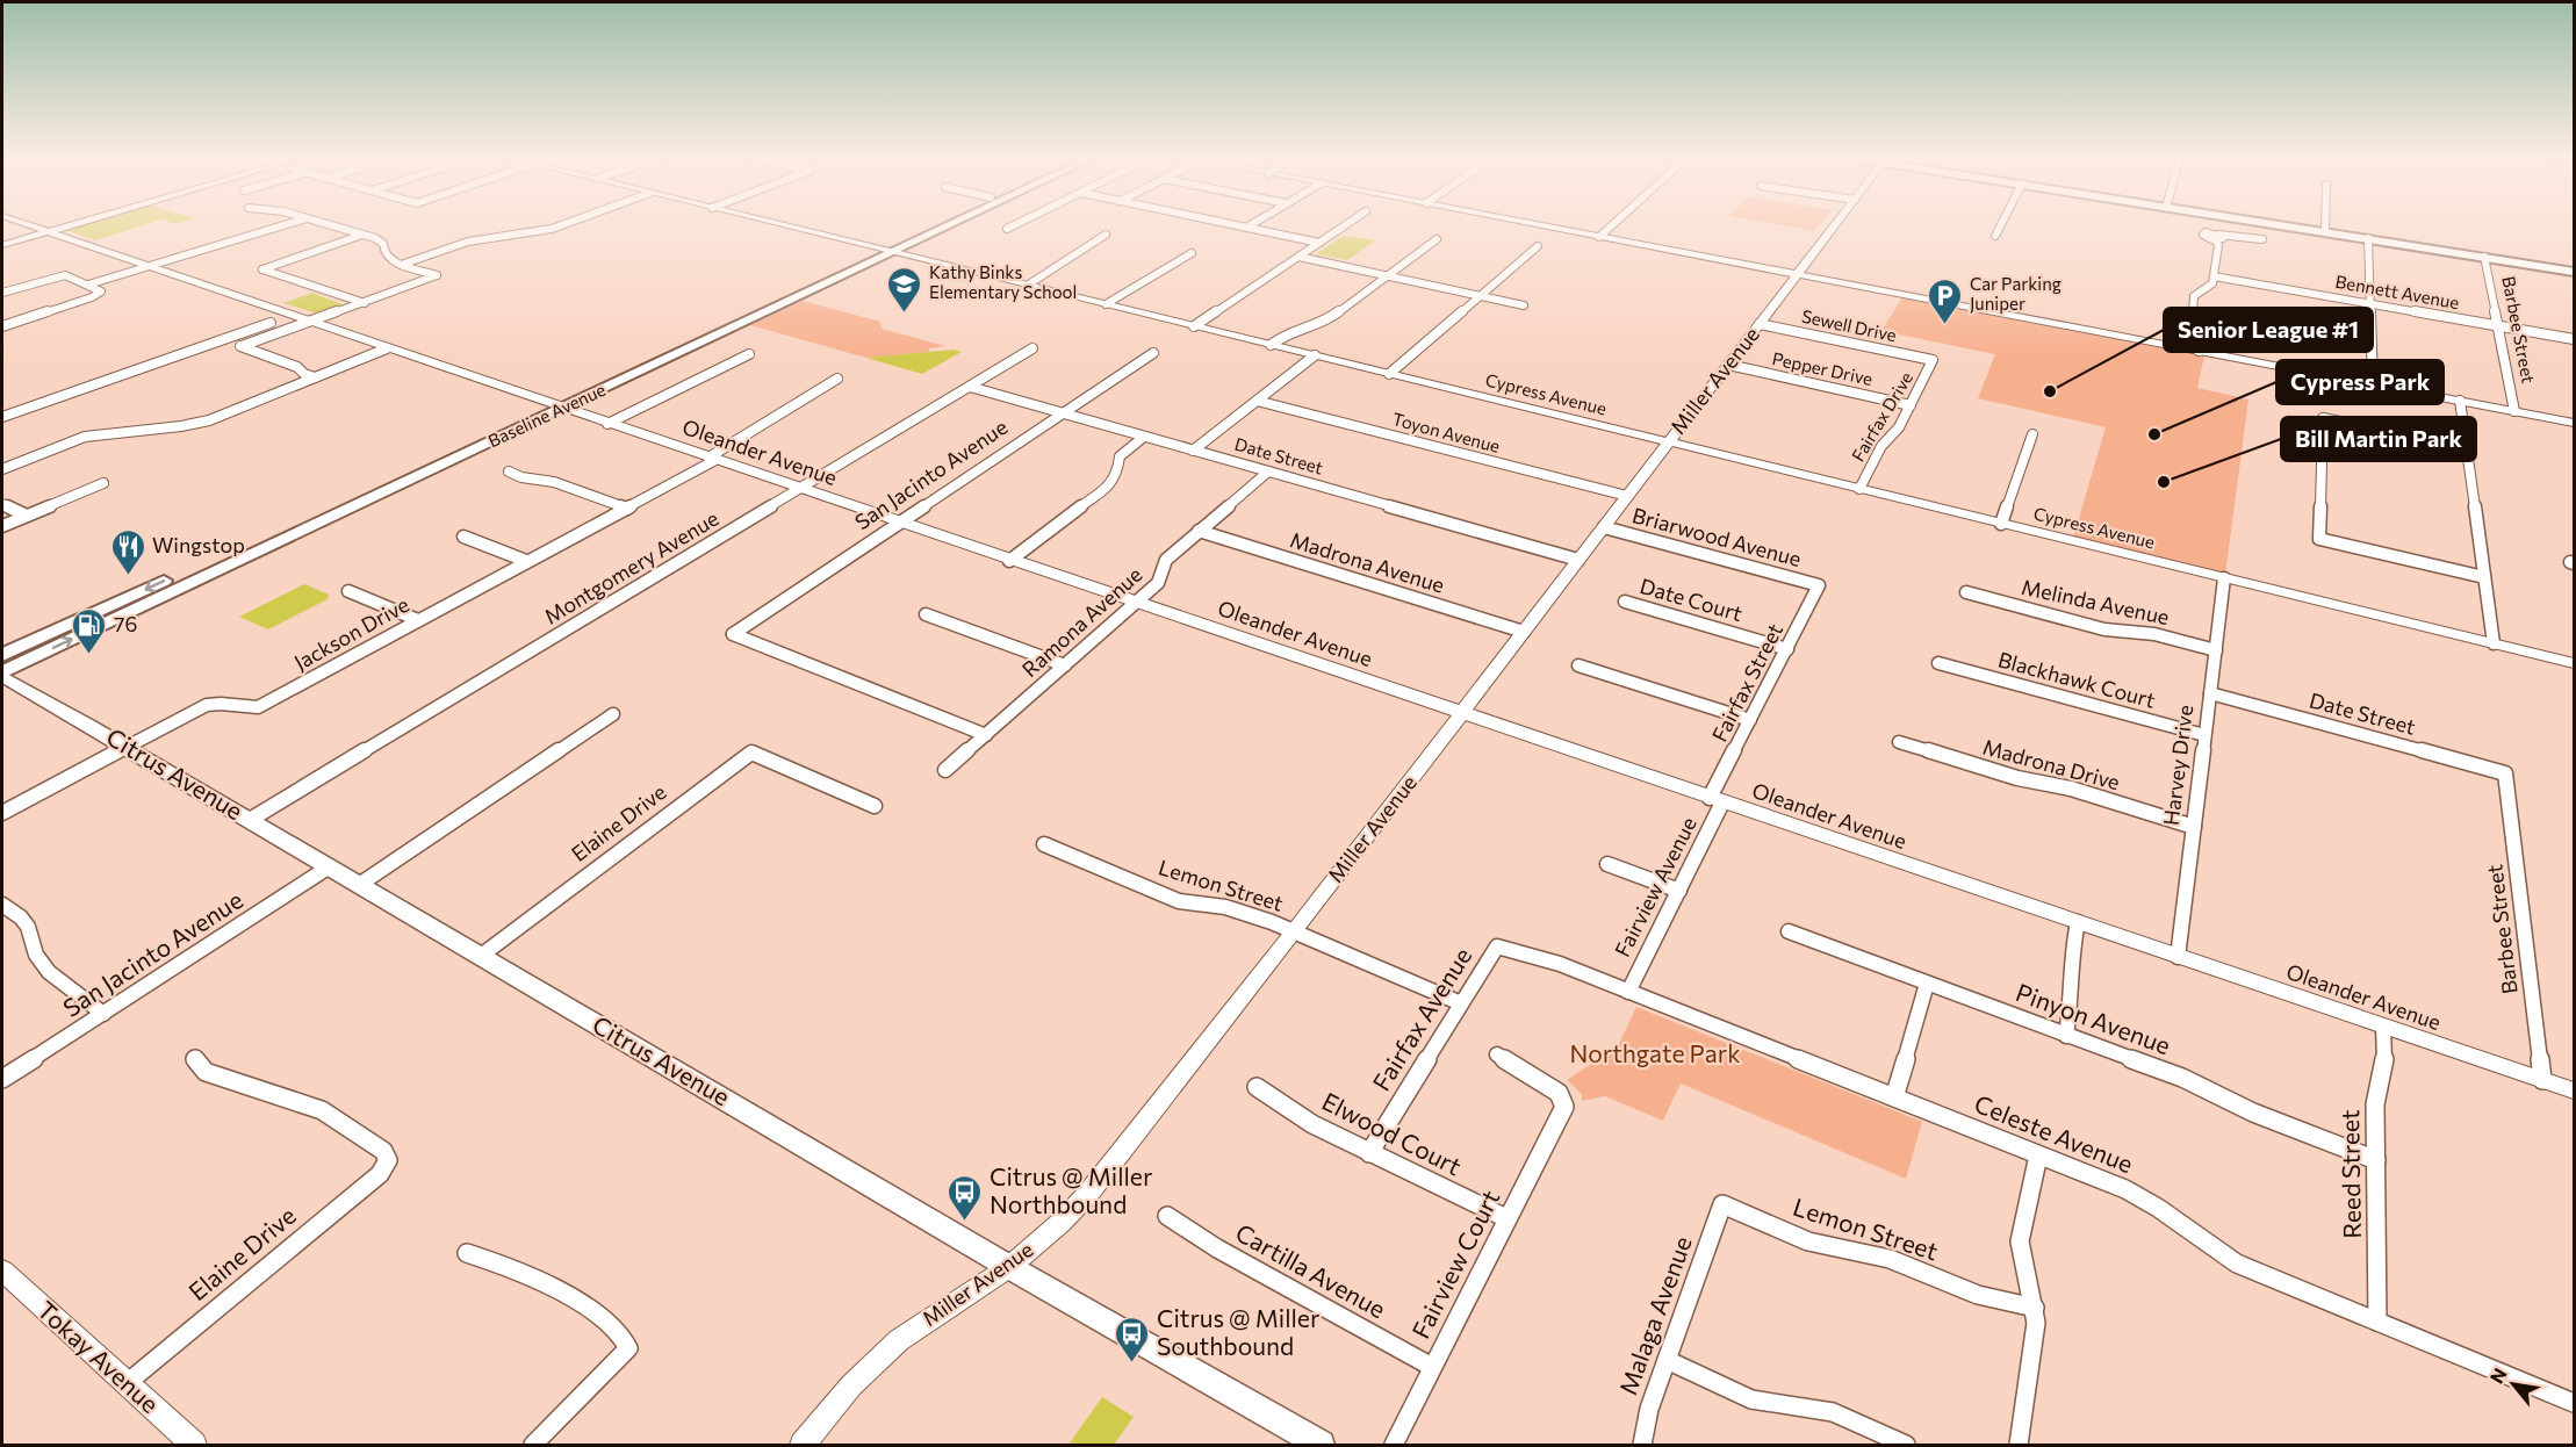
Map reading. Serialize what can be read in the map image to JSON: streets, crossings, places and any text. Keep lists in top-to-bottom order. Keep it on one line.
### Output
{"streets":{"main road":["Baseline Avenue","Citrus Avenue"],"street":["Bennett Avenue","Sewell Drive","Barbee Street","Pepper Drive","Miller Avenue","Cypress Avenue","Fairfax Drive","Toyon Avenue","Oleander Avenue","Date Street","San Jacinto Avenue","Briarwood Avenue","Madrona Avenue","Montgomery Avenue","Date Court","Melinda Avenue","Ramona Avenue","Jackson Drive","Blackhawk Court","Fairfax Street","Madrona Drive","Harvey Drive","Elaine Drive","Lemon Street","Fairview Avenue","Fairfax Avenue","Pinyon Avenue","Elwood Court","Celeste Avenue","Reed Street","Fairview Court","Cartilla Avenue","Malaga Avenue","Tokay Avenue"]},"crossings":[["Bennett Avenue","Barbee Street"],["Sewell Drive","Miller Avenue"],["Sewell Drive","Fairfax Drive"],["Barbee Street","Oleander Avenue"],["Barbee Street","Date Street"],["Pepper Drive","Miller Avenue"],["Pepper Drive","Fairfax Drive"],["Miller Avenue","Cypress Avenue"],["Miller Avenue","Toyon Avenue"],["Miller Avenue","Oleander Avenue"],["Miller Avenue","Date Street"],["Miller Avenue","Briarwood Avenue"],["Miller Avenue","Madrona Avenue"],["Miller Avenue","Citrus Avenue"],["Miller Avenue","Lemon Street"],["Cypress Avenue","Baseline Avenue"],["Cypress Avenue","Fairfax Drive"],["Cypress Avenue","Harvey Drive"],["Baseline Avenue","Oleander Avenue"],["Baseline Avenue","Citrus Avenue"],["Oleander Avenue","San Jacinto Avenue"],["Oleander Avenue","Montgomery Avenue"],["Oleander Avenue","Ramona Avenue"],["Oleander Avenue","Jackson Drive"],["Oleander Avenue","Fairfax Street"],["Oleander Avenue","Harvey Drive"],["Oleander Avenue","Fairview Avenue"],["Oleander Avenue","Reed Street"],["Date Street","San Jacinto Avenue"],["Date Street","Montgomery Avenue"],["Date Street","Ramona Avenue"],["Date Street","Harvey Drive"],["San Jacinto Avenue","Ramona Avenue"],["San Jacinto Avenue","Citrus Avenue"],["Briarwood Avenue","Fairfax Street"],["Madrona Avenue","Ramona Avenue"],["Montgomery Avenue","Citrus Avenue"],["Date Court","Fairfax Street"],["Melinda Avenue","Harvey Drive"],["Jackson Drive","Citrus Avenue"],["Blackhawk Court","Harvey Drive"],["Fairfax Street","Fairview Avenue"],["Madrona Drive","Harvey Drive"],["Citrus Avenue","Elaine Drive"],["Elaine Drive","Tokay Avenue"],["Lemon Street","Fairfax Avenue"],["Lemon Street","Malaga Avenue"],["Fairview Avenue","Celeste Avenue"],["Fairfax Avenue","Elwood Court"],["Fairfax Avenue","Celeste Avenue"],["Pinyon Avenue","Reed Street"],["Elwood Court","Fairview Court"],["Celeste Avenue","Reed Street"],["Fairview Court","Cartilla Avenue"]],"parks":["Northgate Park"],"places":{"school or university":["Kathy Binks Elementary School"],"parking":["Car Parking Juniper"],"other":["Senior League #1","Cypress Park","Bill Martin Park"],"restaurant":["Wingstop"],"fuel station":["76"],"bus stop":["Citrus @ Miller Northbound","Citrus @ Miller Southbound"]},"north":"top left"}
